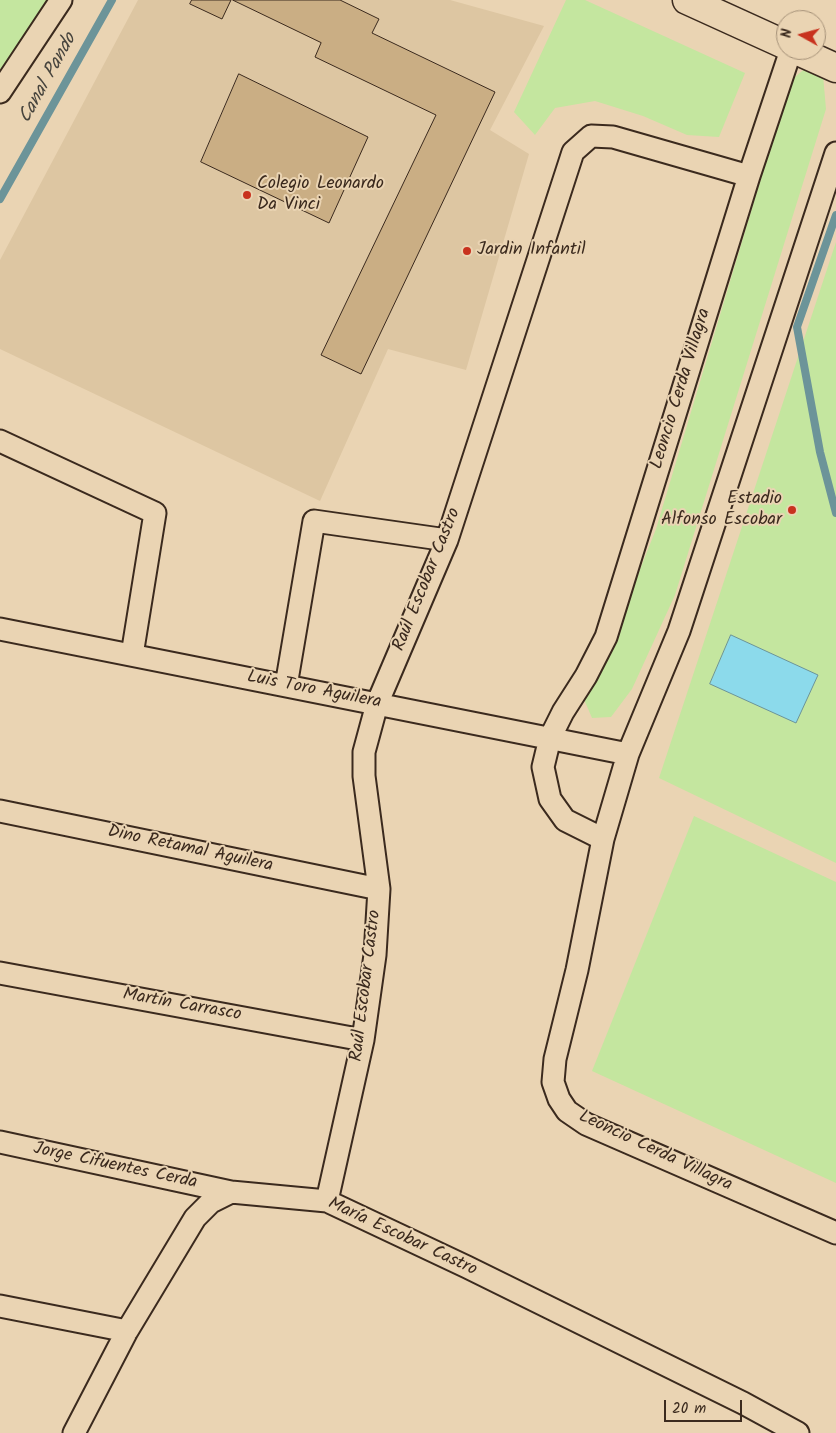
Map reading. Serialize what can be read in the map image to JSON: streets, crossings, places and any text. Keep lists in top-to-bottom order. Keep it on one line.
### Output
{"streets":{"street":["Leoncio Cerda Villagra","Raúl Escobar Castro","Luis Toro Aguilera","Dino Retamal Aguilera","Martín Carrasco","Jorge Cifuentes Cerda","María Escobar Castro"]},"crossings":[["Leoncio Cerda Villagra","Raúl Escobar Castro"],["Leoncio Cerda Villagra","Luis Toro Aguilera"],["Raúl Escobar Castro","Luis Toro Aguilera"],["Raúl Escobar Castro","Dino Retamal Aguilera"],["Raúl Escobar Castro","Martín Carrasco"],["Raúl Escobar Castro","María Escobar Castro"],["Jorge Cifuentes Cerda","María Escobar Castro"]],"water":["Canal Pando"],"places":["Colegio Leonardo Da Vinci","Jardin Infantil","Estadio Alfonso Escobar"],"scale_bar":"20 m","north":"left"}
